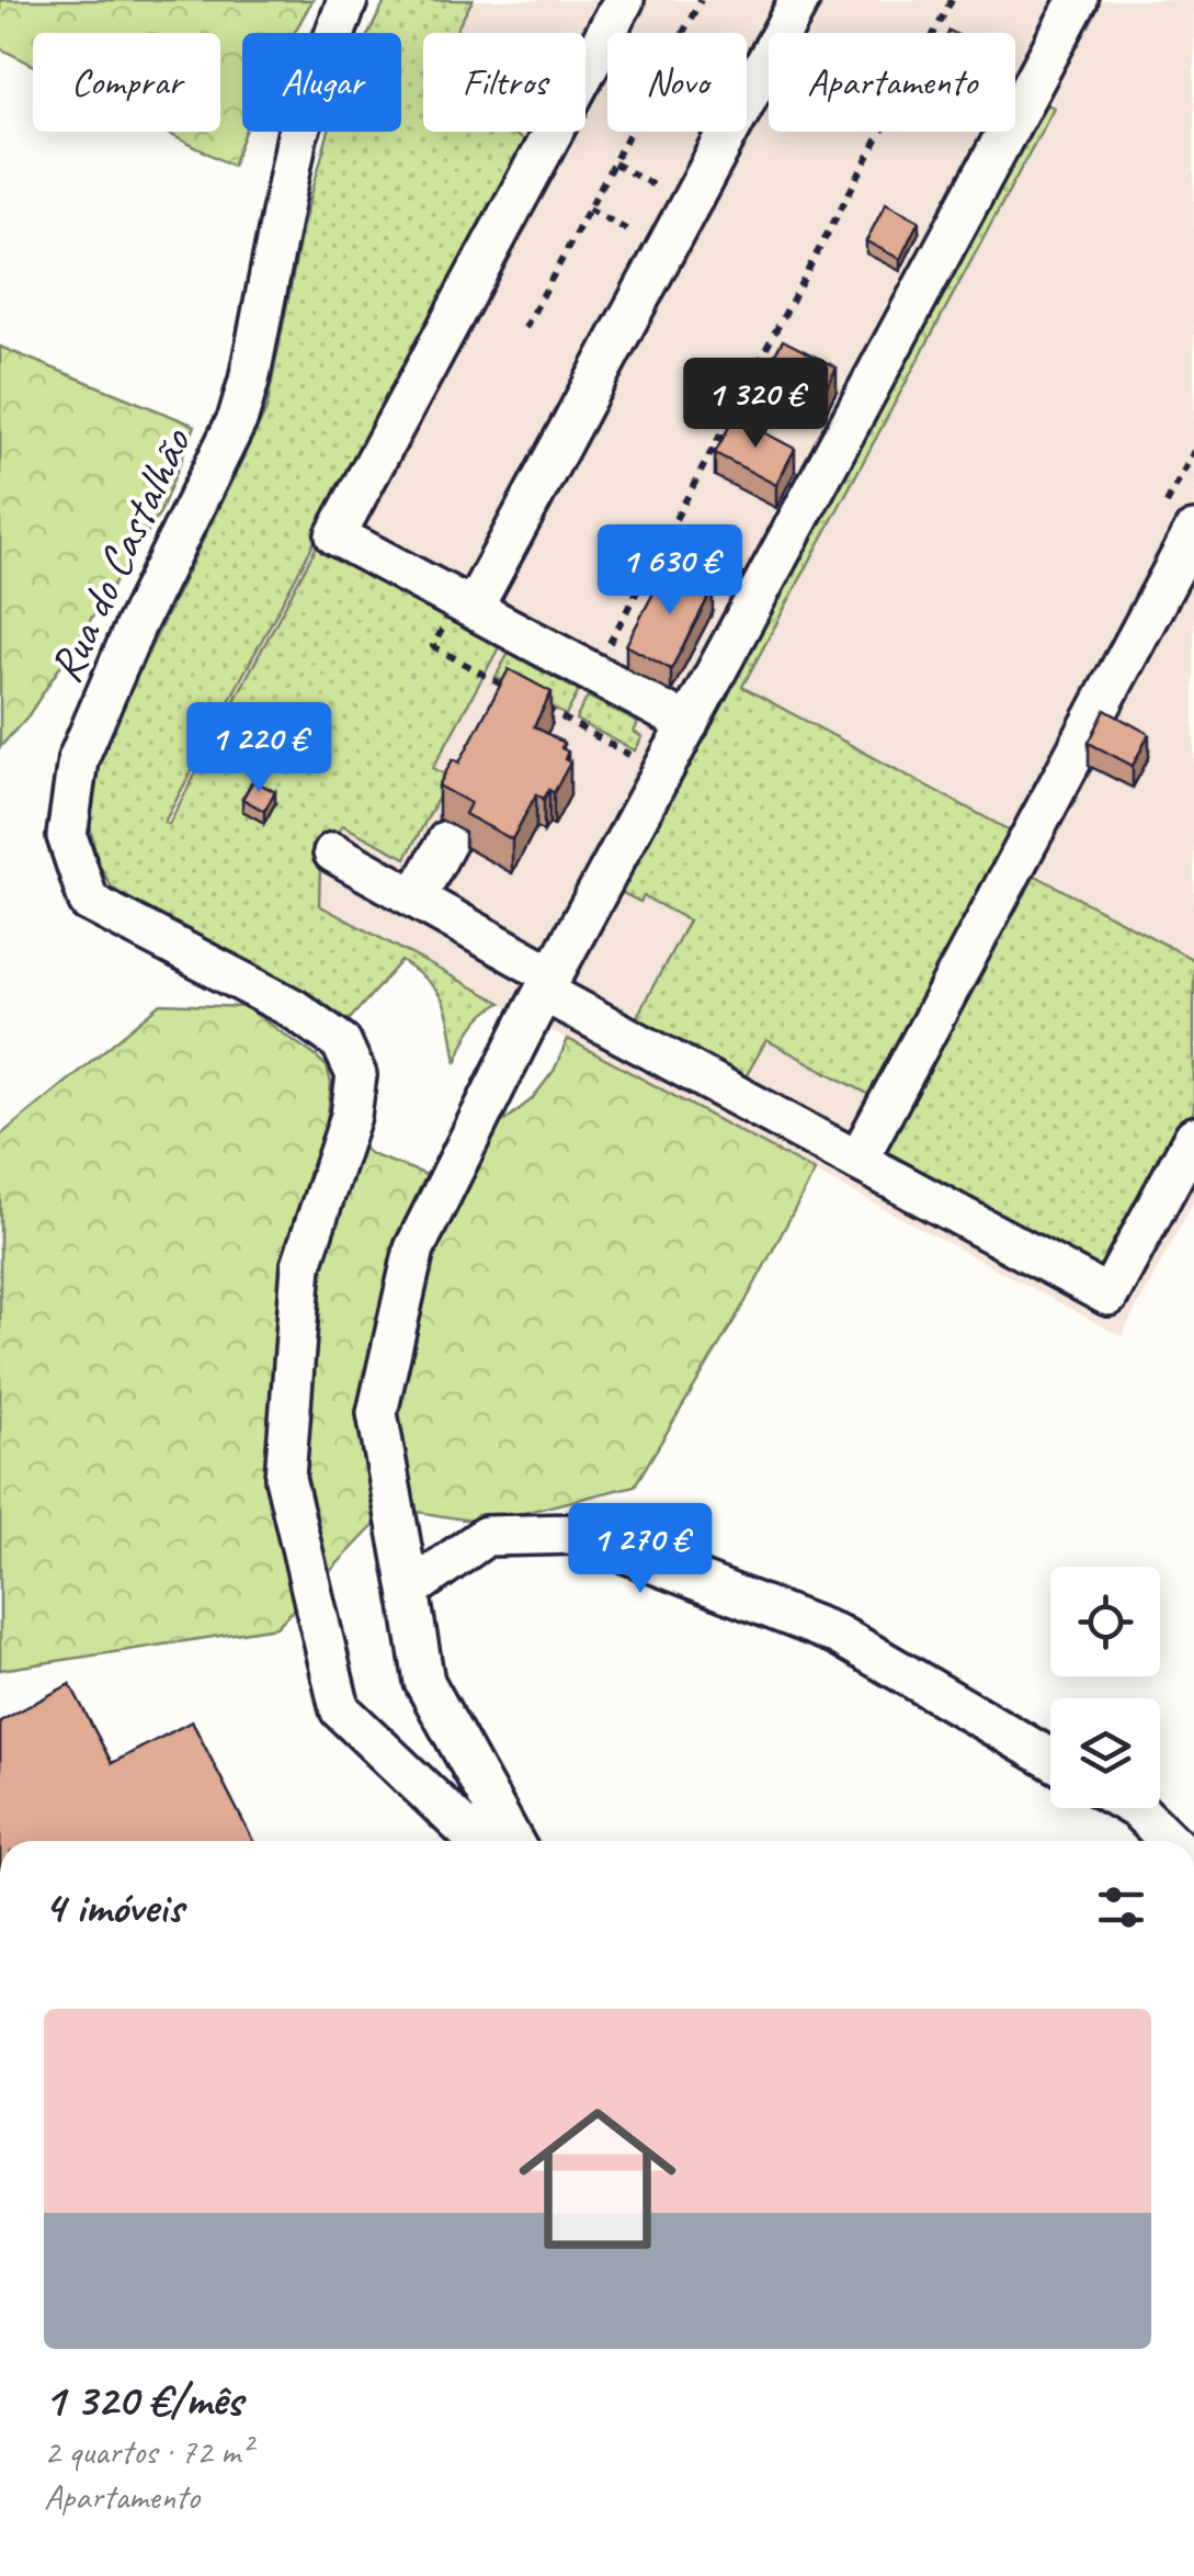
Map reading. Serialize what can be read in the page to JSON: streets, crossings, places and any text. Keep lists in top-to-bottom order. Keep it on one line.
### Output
{"streets":{"street":["Rua do Castalhão"]},"page":{"chip":["Comprar","Alugar","Filtros","Novo","Apartamento"],"price":["1 320 €","1 630 €","1 220 €","1 270 €"],"heading":"4 imóveis","list":[{"name":"1 320 €/mês","note":"2 quartos · 72 m² · Apartamento"}]}}
